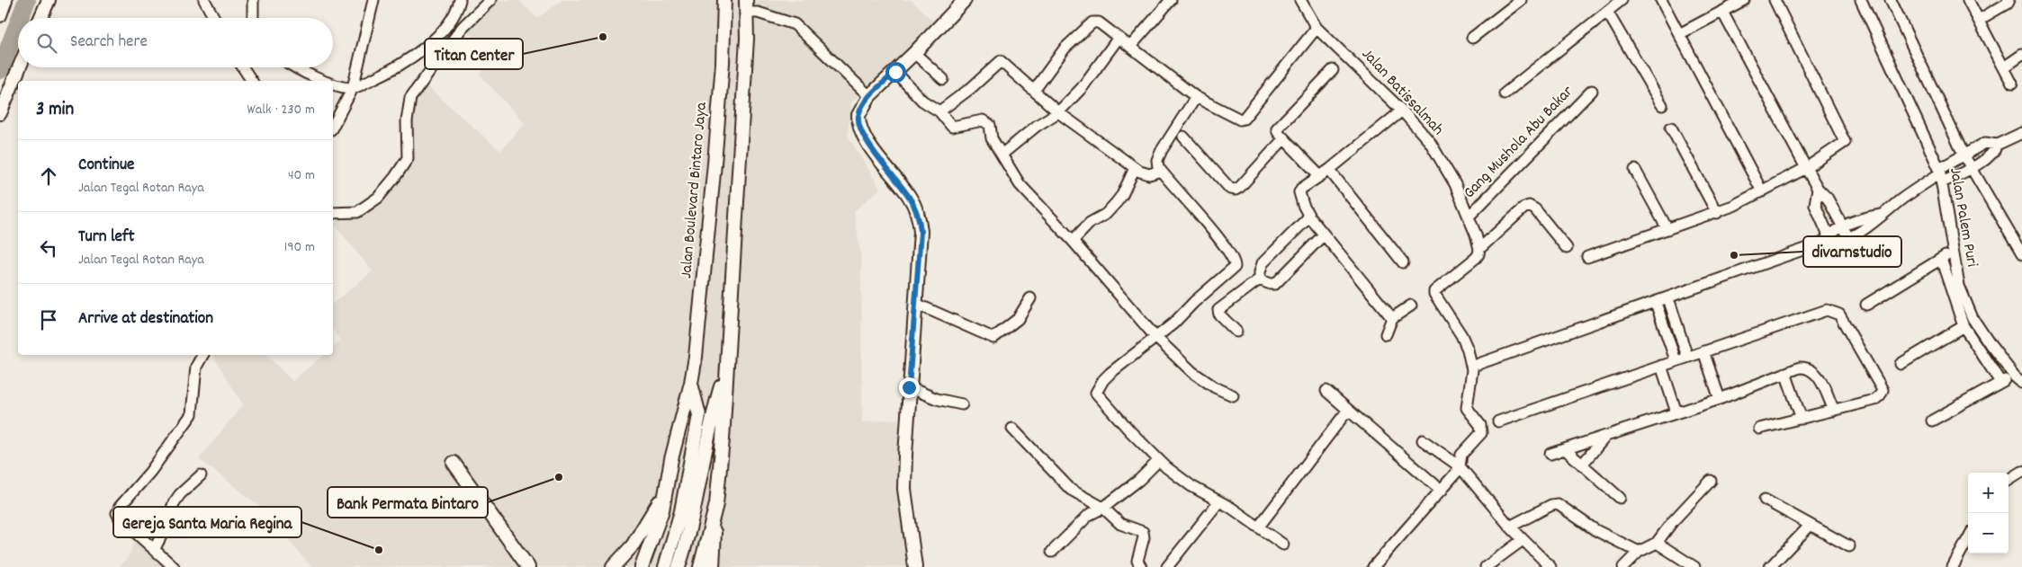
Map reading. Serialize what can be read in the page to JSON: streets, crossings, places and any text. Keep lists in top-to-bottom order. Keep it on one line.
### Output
{"streets":{"main road":["Jalan Boulevard Bintaro Jaya"],"street":["Jalan Batissalmah","Gang Mushola Abu Bakar","Jalan Palem Puri"]},"crossings":[["Jalan Batissalmah","Gang Mushola Abu Bakar"]],"places":["Titan Center","divarnstudio","Bank Permata Bintaro","Gereja Santa Maria Regina"],"page":{"search":"Search here","heading":["3 min","Walk · 230 m"],"list":[["Continue","Jalan Tegal Rotan Raya","40 m"],["Turn left","Jalan Tegal Rotan Raya","190 m"],"Arrive at destination"],"map_buttons":["+","−"]}}
